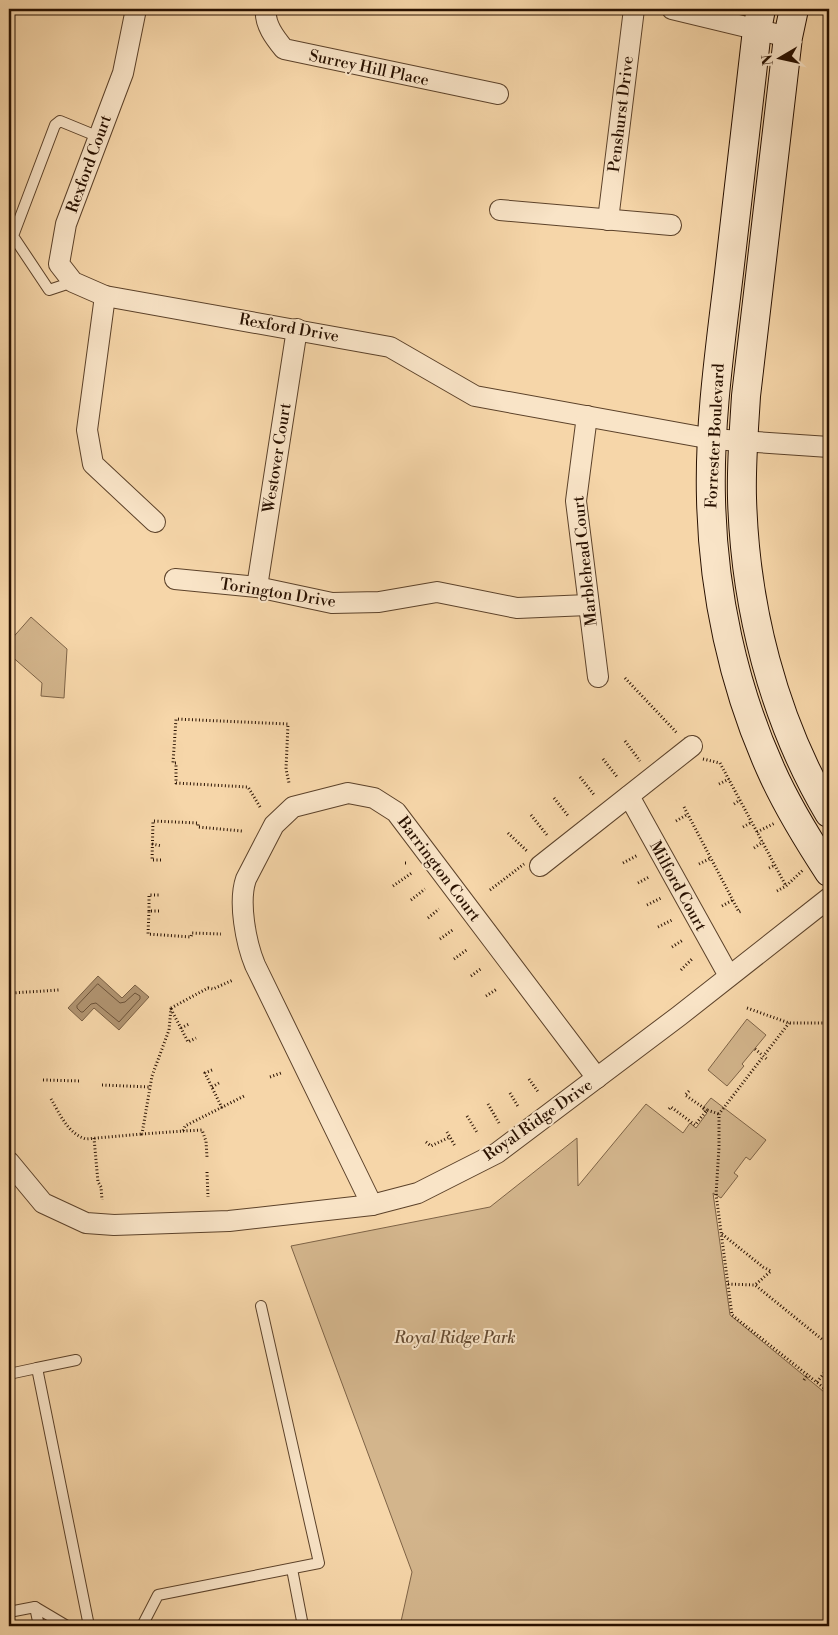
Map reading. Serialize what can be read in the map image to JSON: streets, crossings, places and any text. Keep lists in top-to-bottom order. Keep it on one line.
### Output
{"streets":{"street":["Surrey Hill Place","Penshurst Drive","Rexford Court","Rexford Drive","Forrester Boulevard","Westover Court","Marblehead Court","Torington Drive","Barrington Court","Milford Court","Royal Ridge Drive"]},"crossings":[["Rexford Drive","Forrester Boulevard"],["Rexford Drive","Westover Court"],["Rexford Drive","Marblehead Court"],["Westover Court","Torington Drive"],["Marblehead Court","Torington Drive"],["Barrington Court","Royal Ridge Drive"],["Milford Court","Royal Ridge Drive"]],"parks":["Royal Ridge Park"],"north":"left"}
